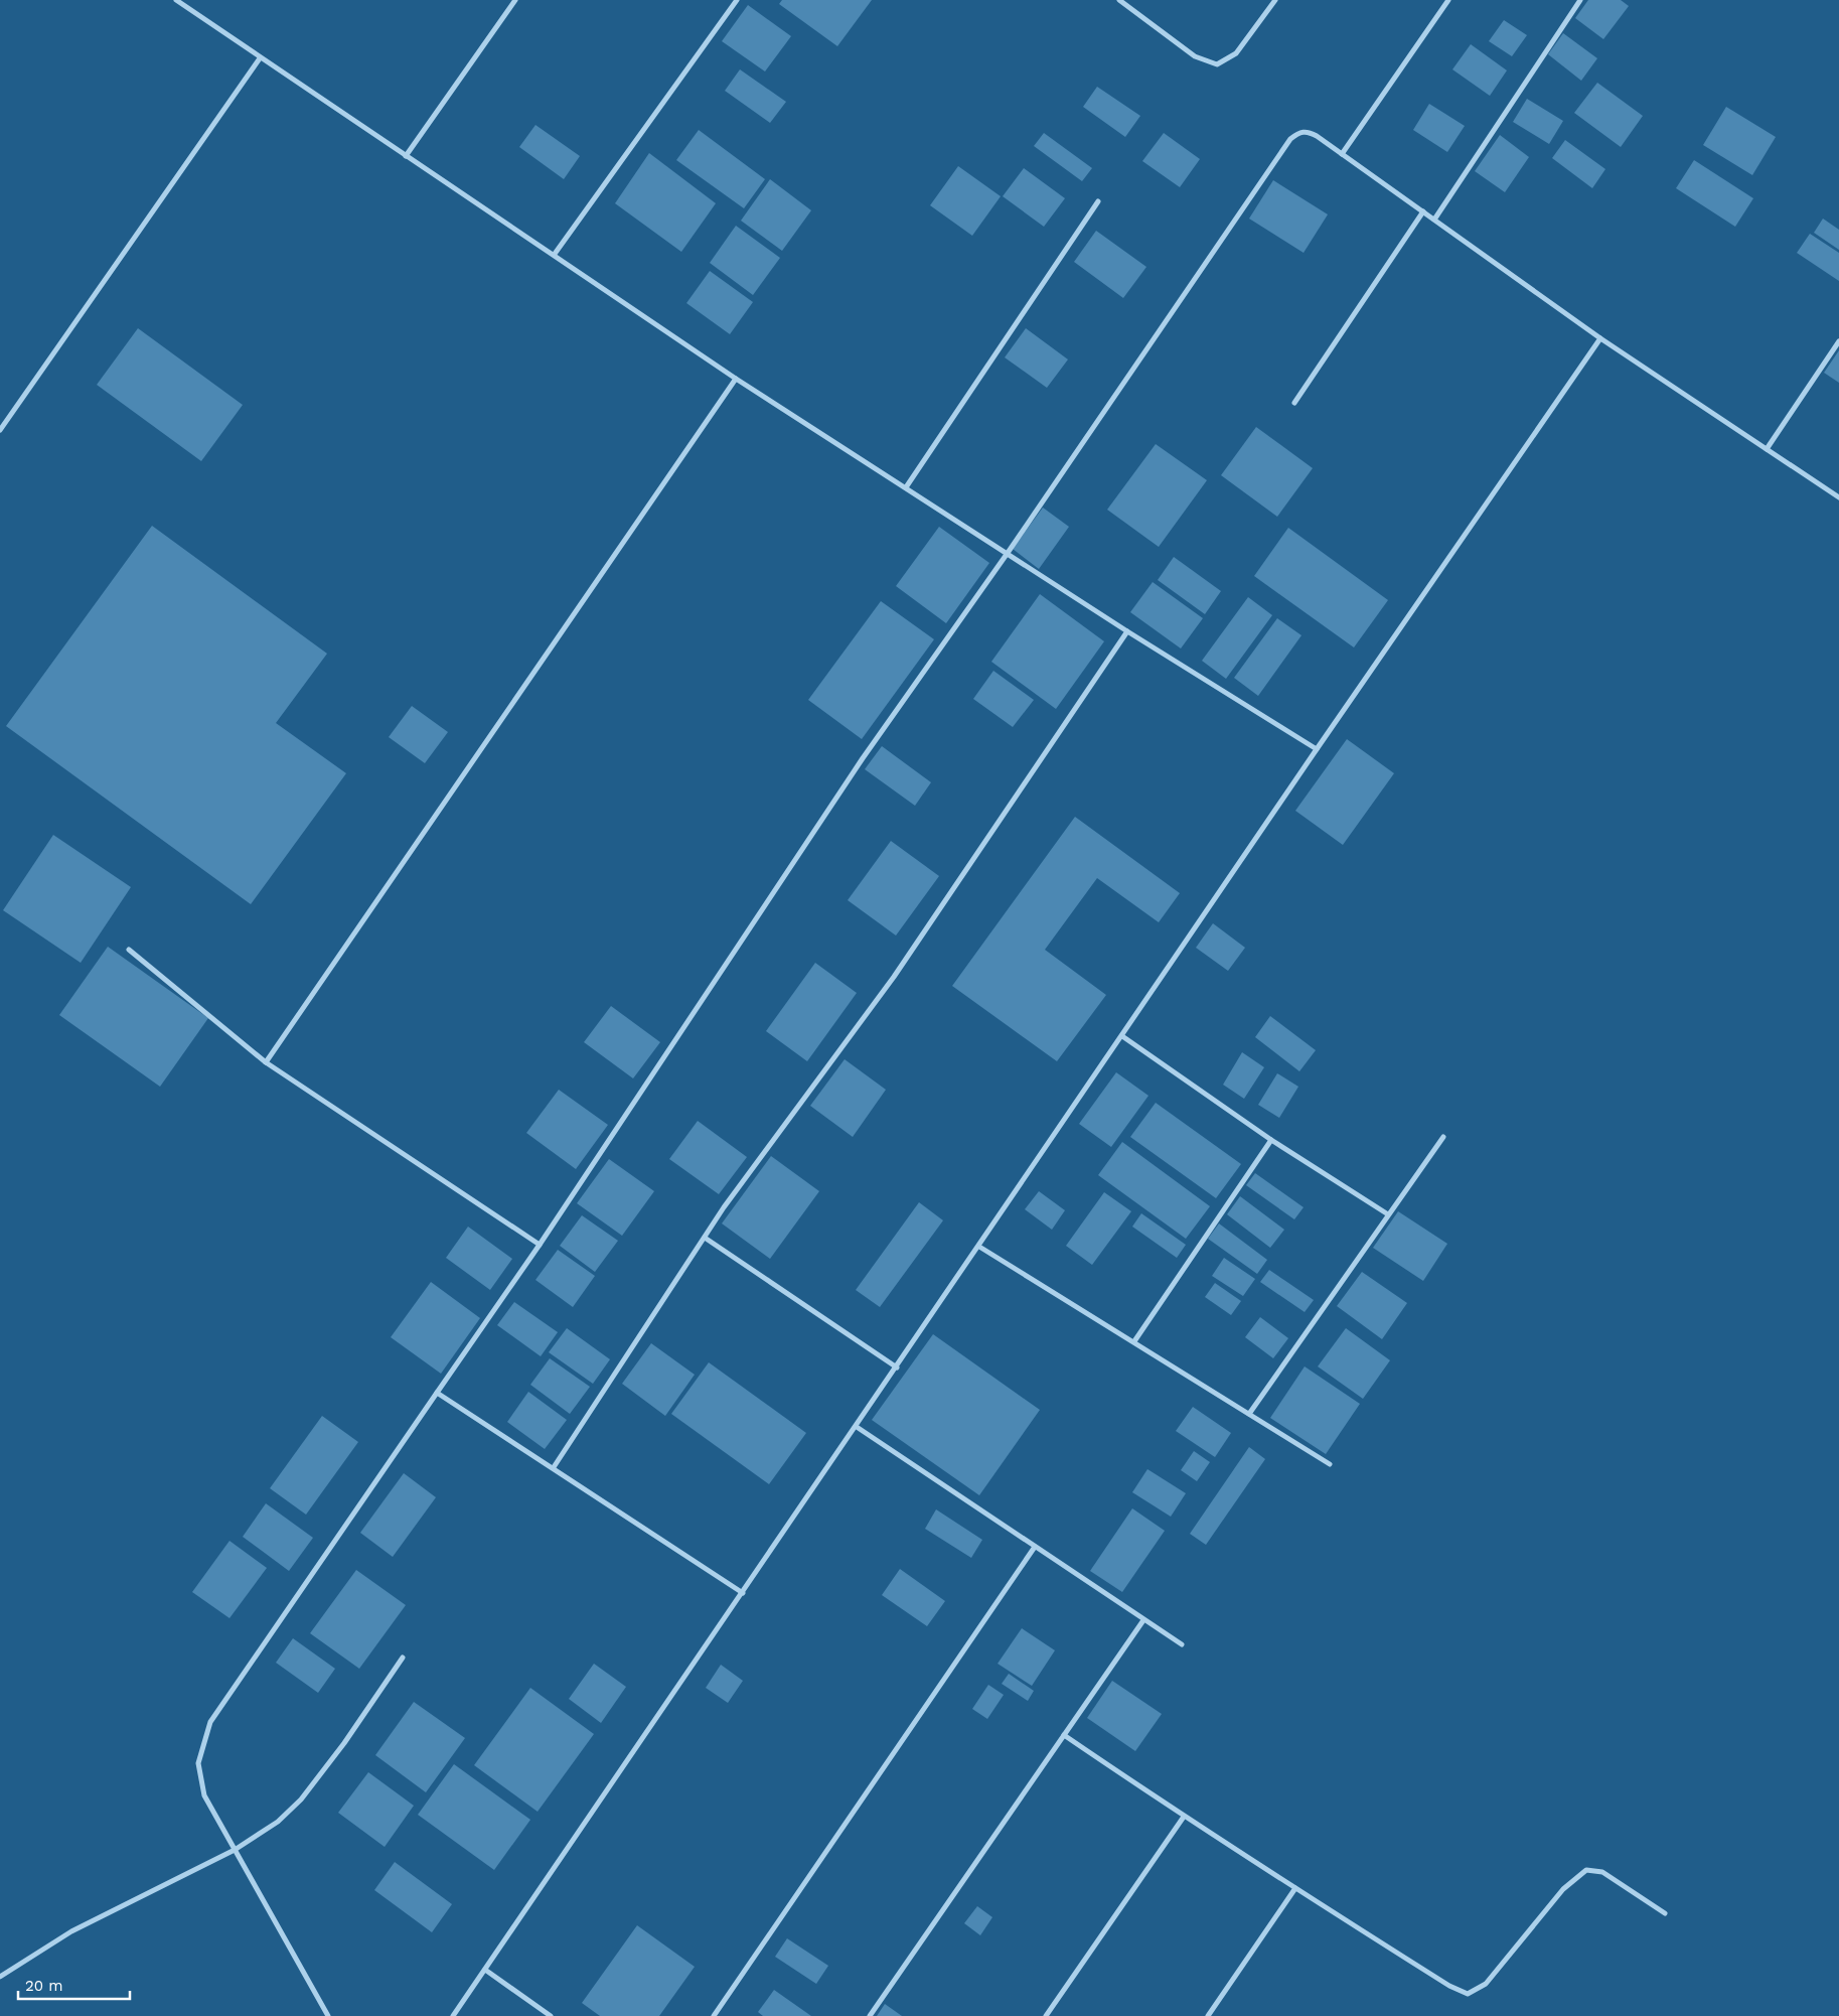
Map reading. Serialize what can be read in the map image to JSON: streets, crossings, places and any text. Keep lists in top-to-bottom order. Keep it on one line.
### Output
{"scale_bar":"20 m"}
